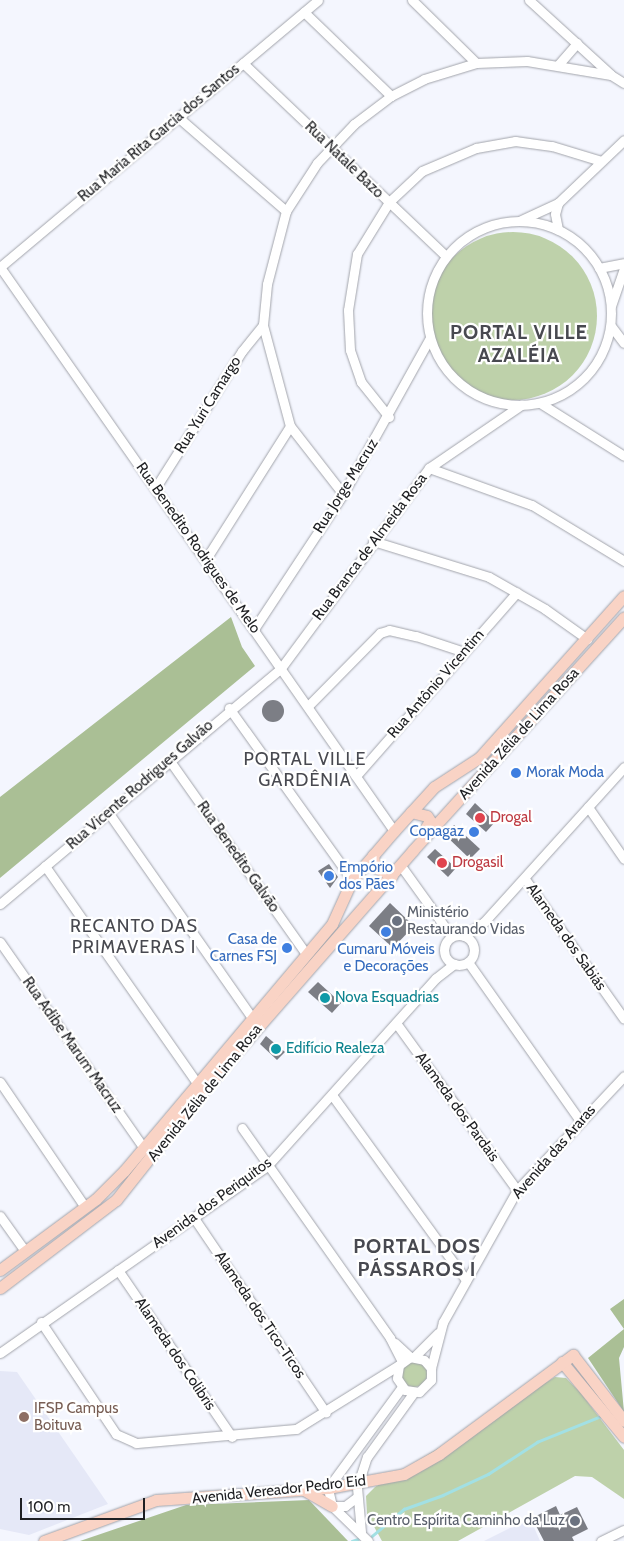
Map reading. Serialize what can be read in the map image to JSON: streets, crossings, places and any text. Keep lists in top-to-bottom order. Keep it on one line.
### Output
{"streets":{"main road":["Avenida Zélia de Lima Rosa","Avenida Vereador Pedro Eid"],"street":["Rua Maria Rita Garcia dos Santos","Rua Natale Bazo","Rua Yuri Camargo","Rua Jorge Macruz","Rua Branca de Almeida Rosa","Rua Benedito Rodrigues de Melo","Rua Antônio Vicentim","Rua Vicente Rodrigues Galvão","Rua Benedito Galvão","Alameda dos Sabiás","Rua Adibe Marum Macruz","Alameda dos Pardais","Avenida das Araras","Avenida dos Periquitos","Alameda dos Tico-Ticos","Alameda dos Colibris"]},"crossings":[["Rua Maria Rita Garcia dos Santos","Rua Natale Bazo"],["Rua Maria Rita Garcia dos Santos","Rua Benedito Rodrigues de Melo"],["Rua Yuri Camargo","Rua Benedito Rodrigues de Melo"],["Rua Jorge Macruz","Rua Branca de Almeida Rosa"],["Rua Jorge Macruz","Rua Benedito Rodrigues de Melo"],["Rua Branca de Almeida Rosa","Rua Benedito Rodrigues de Melo"],["Rua Branca de Almeida Rosa","Rua Vicente Rodrigues Galvão"],["Rua Benedito Rodrigues de Melo","Rua Antônio Vicentim"],["Rua Benedito Rodrigues de Melo","Avenida Zélia de Lima Rosa"],["Rua Benedito Rodrigues de Melo","Rua Vicente Rodrigues Galvão"],["Avenida Zélia de Lima Rosa","Rua Benedito Galvão"],["Avenida Zélia de Lima Rosa","Rua Adibe Marum Macruz"],["Rua Vicente Rodrigues Galvão","Rua Benedito Galvão"],["Alameda dos Pardais","Avenida das Araras"],["Alameda dos Pardais","Avenida dos Periquitos"],["Avenida dos Periquitos","Alameda dos Tico-Ticos"],["Avenida dos Periquitos","Alameda dos Colibris"]],"districts":["PORTAL VILLE AZALÉIA","PORTAL VILLE GARDÊNIA","RECANTO DAS PRIMAVERAS I","PORTAL DOS PÁSSAROS I"],"places":["Morak Moda","Drogal","Copagaz","Drogasil","Empório dos Pães","Ministério Restaurando Vidas","Cumaru Móveis e Decorações","Casa de Carnes FSJ","Nova Esquadrias","Edifício Realeza","IFSP Campus Boituva","Centro Espírita Caminho da Luz"],"scale_bar":"100 m"}
